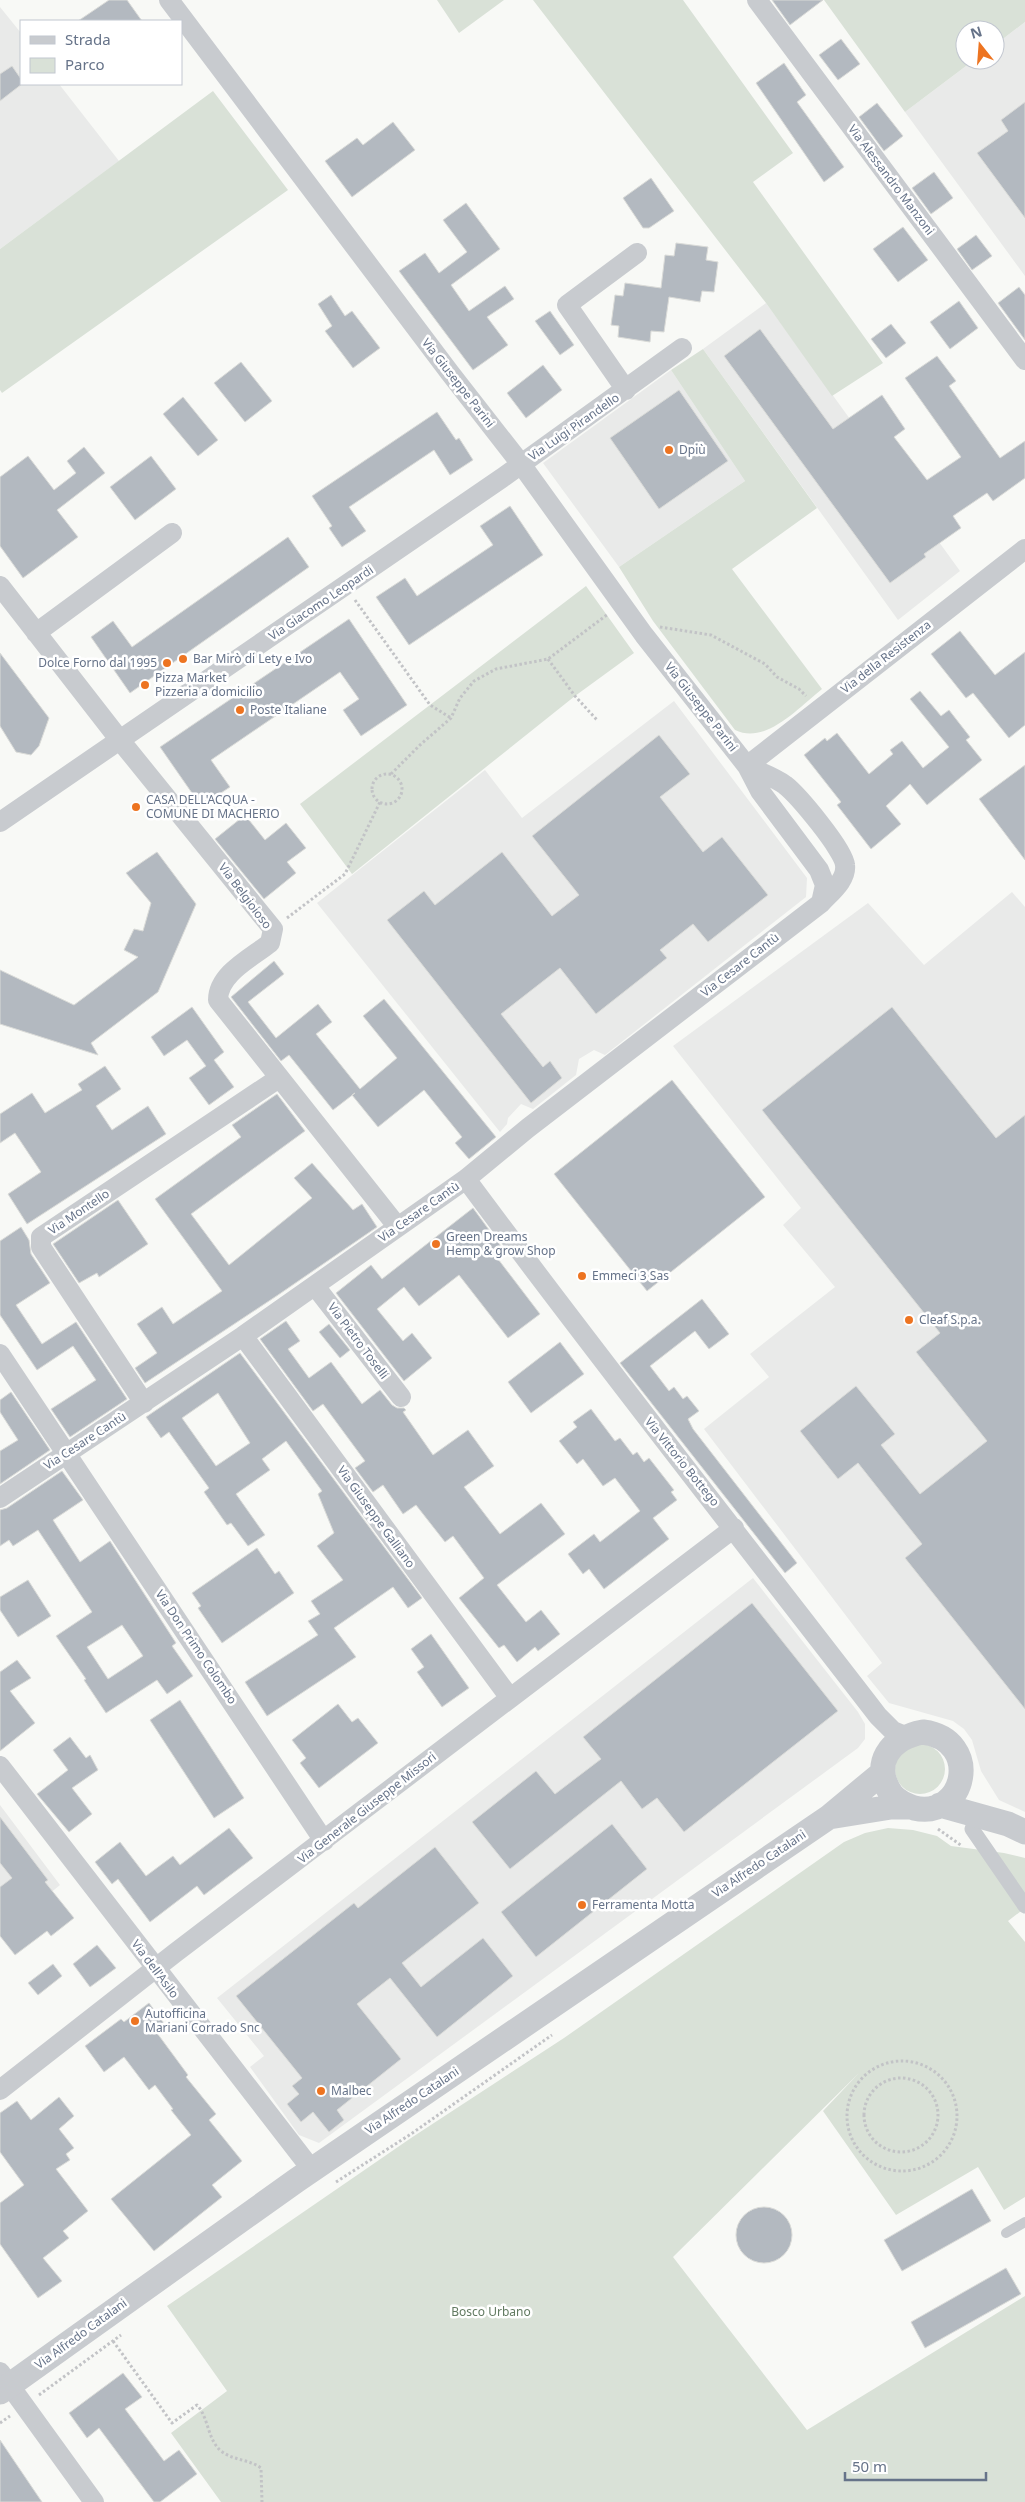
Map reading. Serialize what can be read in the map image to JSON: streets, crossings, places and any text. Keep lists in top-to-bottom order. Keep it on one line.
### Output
{"streets":{"street":["Via Alessandro Manzoni","Via Giuseppe Parini","Via Luigi Pirandello","Via Giacomo Leopardi","Via della Resistenza","Via Belgioioso","Via Cesare Cantù","Via Montello","Via Pietro Toselli","Via Vittorio Bottego","Via Giuseppe Galliano","Via Don Primo Colombo","Via Generale Giuseppe Missori","Via Alfredo Catalani","Via dell'Asilo"]},"crossings":[["Via Giuseppe Parini","Via Luigi Pirandello"],["Via Giuseppe Parini","Via Giacomo Leopardi"],["Via Giuseppe Parini","Via della Resistenza"],["Via Giuseppe Parini","Via Cesare Cantù"],["Via Luigi Pirandello","Via Giacomo Leopardi"],["Via Giacomo Leopardi","Via Belgioioso"],["Via Belgioioso","Via Cesare Cantù"],["Via Belgioioso","Via Montello"],["Via Cesare Cantù","Via Montello"],["Via Cesare Cantù","Via Pietro Toselli"],["Via Cesare Cantù","Via Vittorio Bottego"],["Via Cesare Cantù","Via Giuseppe Galliano"],["Via Cesare Cantù","Via Don Primo Colombo"],["Via Vittorio Bottego","Via Generale Giuseppe Missori"],["Via Vittorio Bottego","Via Alfredo Catalani"],["Via Giuseppe Galliano","Via Generale Giuseppe Missori"],["Via Don Primo Colombo","Via Generale Giuseppe Missori"],["Via Generale Giuseppe Missori","Via dell'Asilo"],["Via Alfredo Catalani","Via dell'Asilo"]],"parks":["Bosco Urbano"],"places":["Dpiù","Bar Mirò di Lety e Ivo","Dolce Forno dal 1995","Pizza Market Pizzeria a domicilio","Poste Italiane","CASA DELL'ACQUA - COMUNE DI MACHERIO","Green Dreams Hemp & grow Shop","Emmeci 3 Sas","Cleaf S.p.a.","Ferramenta Motta","Autofficina Mariani Corrado Snc","Malbec"],"legend":["Strada","Parco"],"scale_bar":"50 m","north":"top"}
